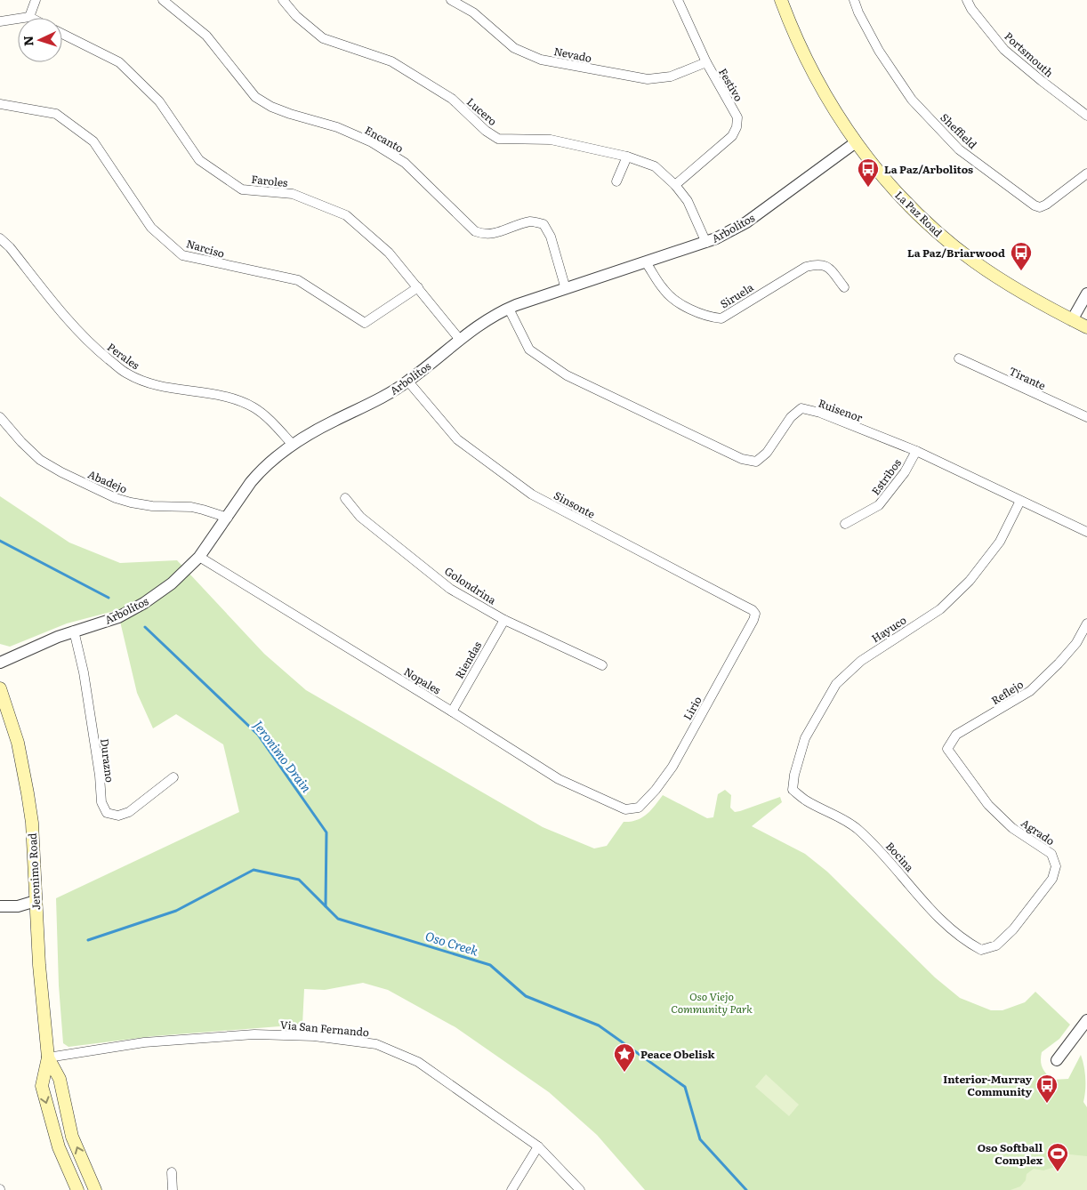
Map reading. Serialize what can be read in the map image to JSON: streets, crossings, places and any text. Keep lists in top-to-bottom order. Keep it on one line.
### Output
{"streets":{"main road":["La Paz Road","Jeronimo Road"],"street":["Nevado","Portsmouth","Festivo","Lucero","Sheffield","Encanto","Faroles","Arbolitos","Narciso","Siruela","Perales","Tirante","Ruisenor","Estribos","Abadejo","Sinsonte","Golondrina","Hayuco","Riendas","Nopales","Reflejo","Lirio","Durazno","Agrado","Bocina","Via San Fernando"]},"crossings":[["Nevado","Festivo"],["Festivo","Lucero"],["Lucero","Arbolitos"],["Encanto","Arbolitos"],["Faroles","Arbolitos"],["Faroles","Narciso"],["La Paz Road","Arbolitos"],["Arbolitos","Siruela"],["Arbolitos","Perales"],["Arbolitos","Ruisenor"],["Arbolitos","Abadejo"],["Arbolitos","Sinsonte"],["Arbolitos","Nopales"],["Arbolitos","Durazno"],["Ruisenor","Estribos"],["Ruisenor","Hayuco"],["Sinsonte","Lirio"],["Golondrina","Riendas"],["Hayuco","Bocina"],["Riendas","Nopales"],["Nopales","Lirio"],["Reflejo","Agrado"],["Agrado","Bocina"],["Jeronimo Road","Via San Fernando"]],"water":["Jeronimo Drain","Oso Creek"],"parks":["Oso Viejo Community Park"],"places":{"bus stop":["La Paz/Arbolitos","La Paz/Briarwood","Interior-Murray Community"],"place":["Peace Obelisk"],"sports":["Oso Softball Complex"]},"north":"left"}
